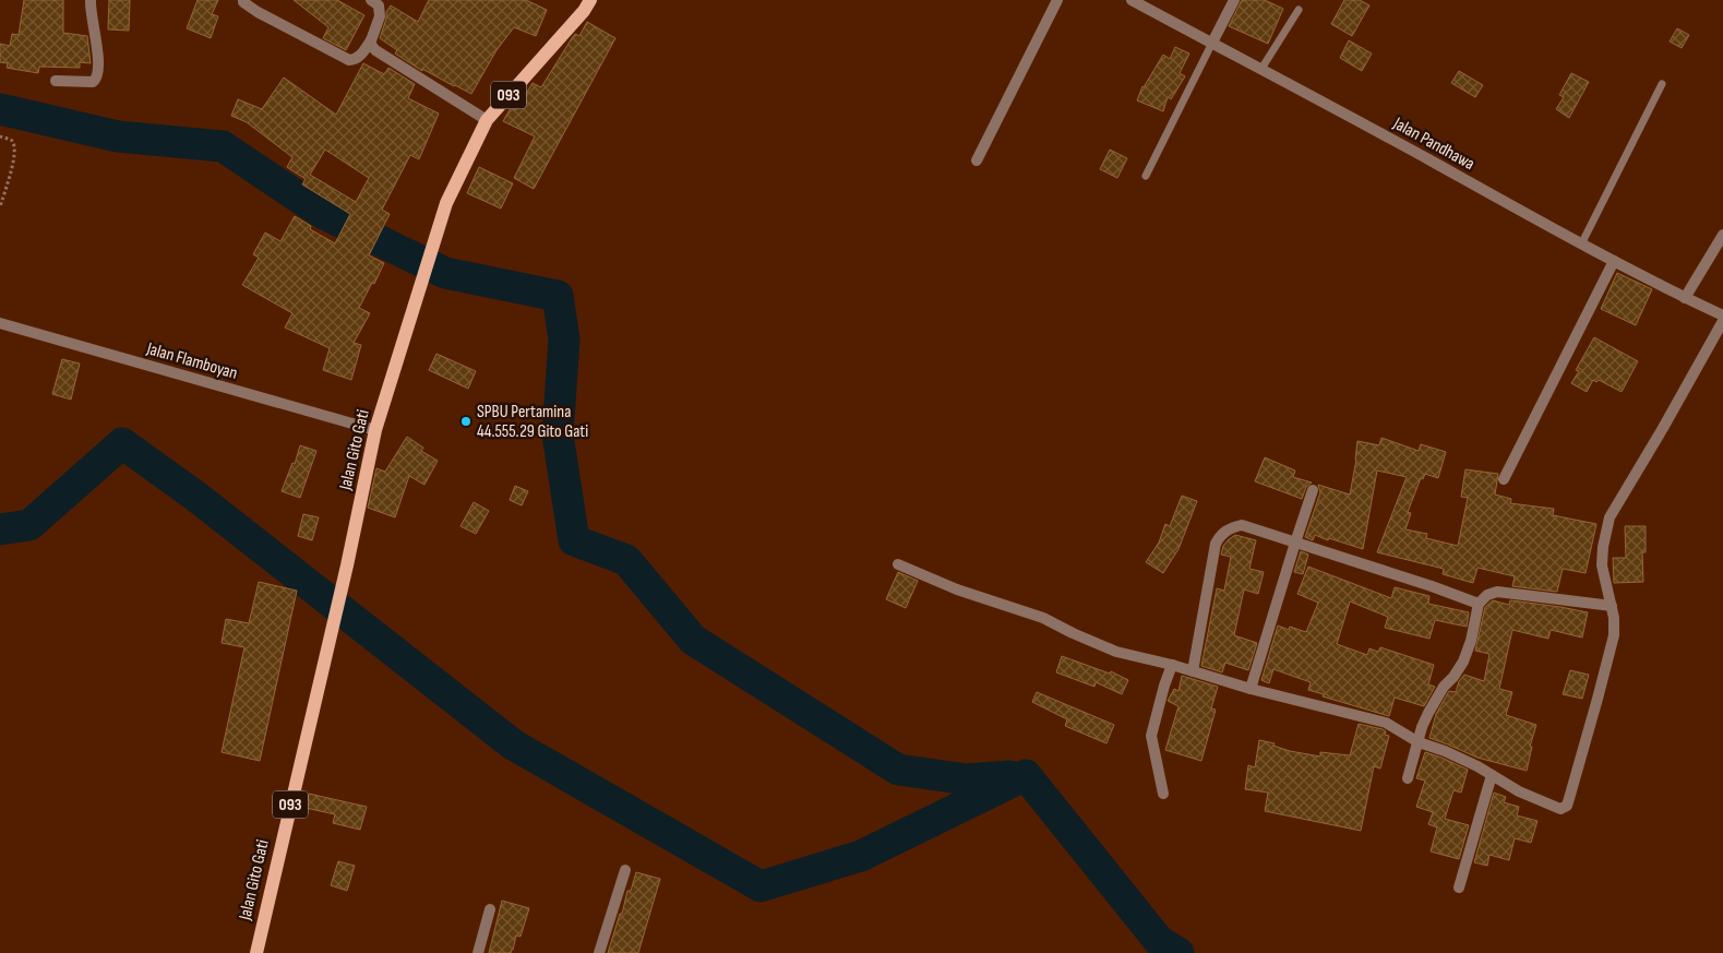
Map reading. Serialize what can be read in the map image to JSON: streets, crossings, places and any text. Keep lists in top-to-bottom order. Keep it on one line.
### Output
{"streets":{"main road":["093","Jalan Gito Gati"],"street":["Jalan Pandhawa","Jalan Flamboyan"]},"crossings":[["Jalan Flamboyan","Jalan Gito Gati"]],"places":["SPBU Pertamina 44.555.29 Gito Gati"]}
